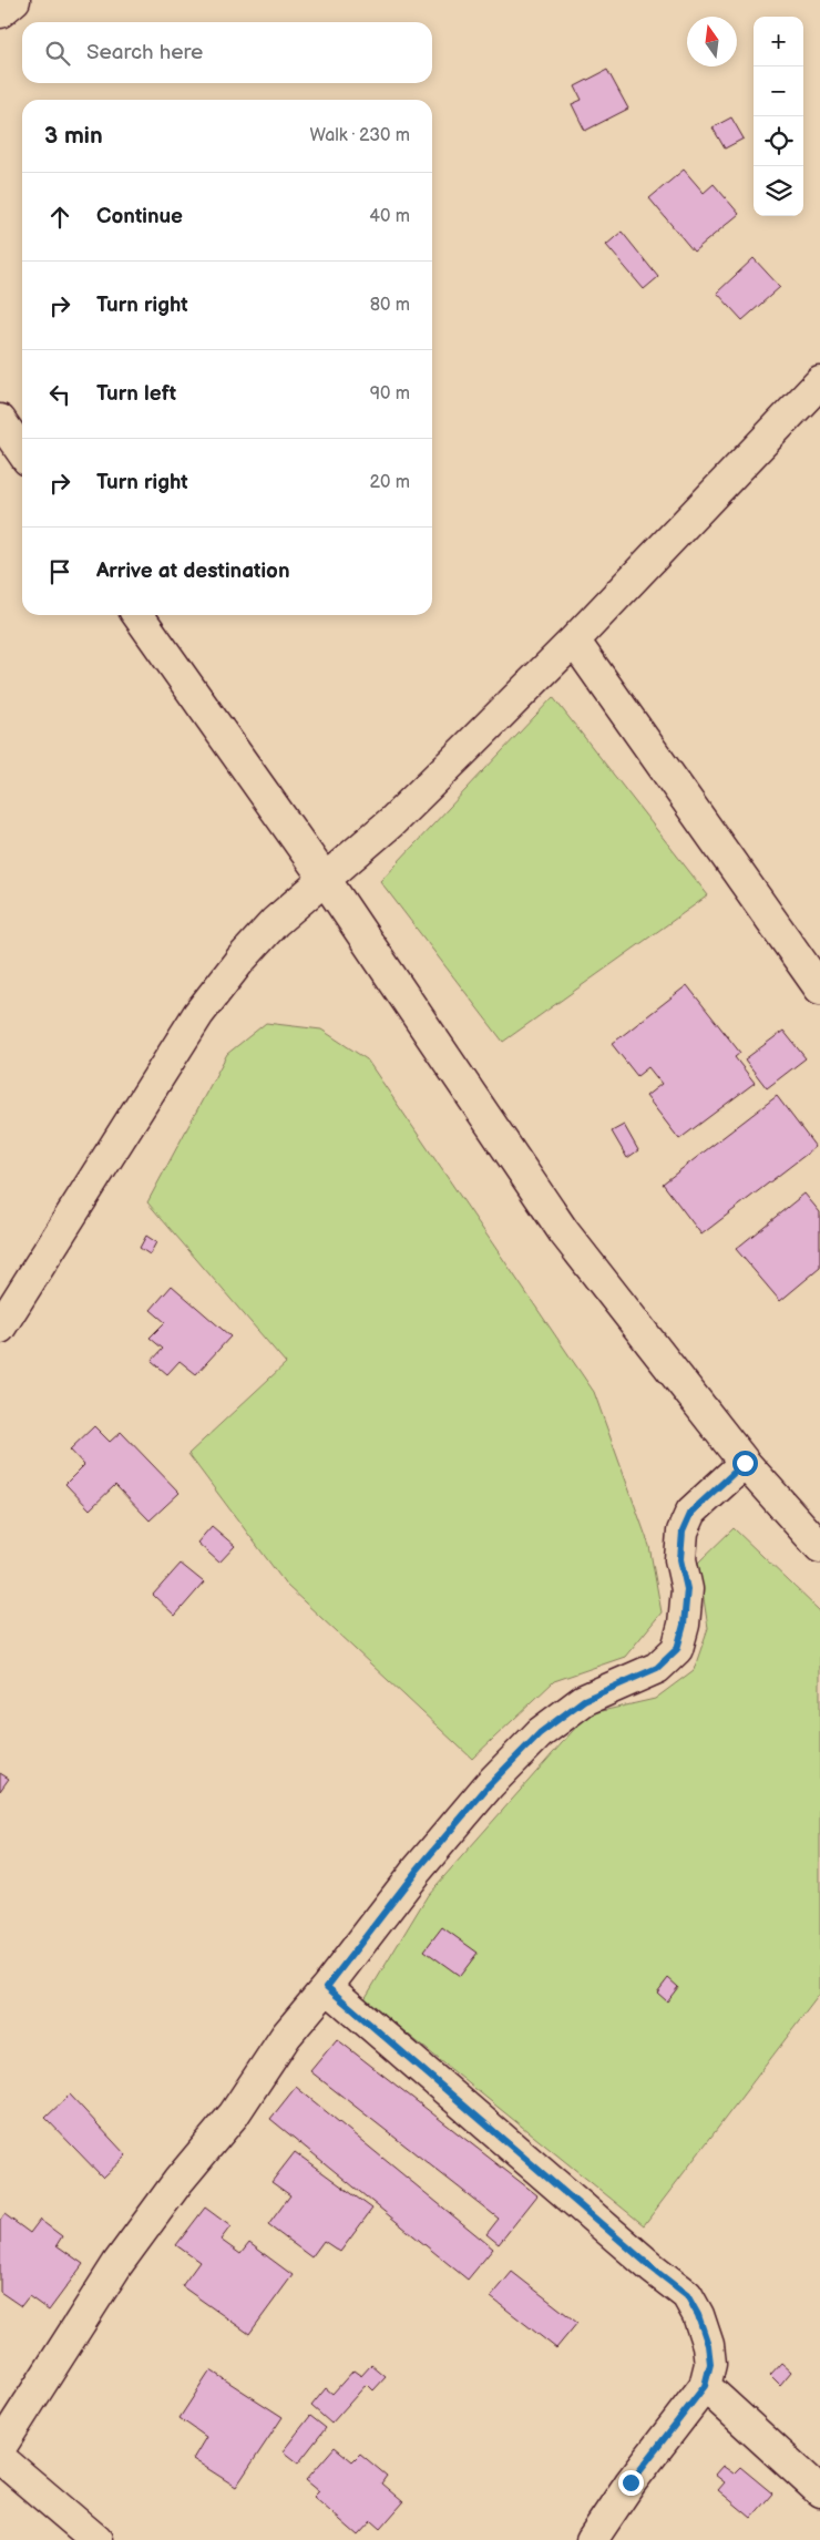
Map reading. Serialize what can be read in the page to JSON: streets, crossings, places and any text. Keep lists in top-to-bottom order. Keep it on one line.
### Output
{"north":"top","page":{"map_buttons":["+","−"],"search":"Search here","heading":["3 min","Walk · 230 m"],"list":[["Continue","40 m"],["Turn right","80 m"],["Turn left","90 m"],["Turn right","20 m"],"Arrive at destination"]}}
